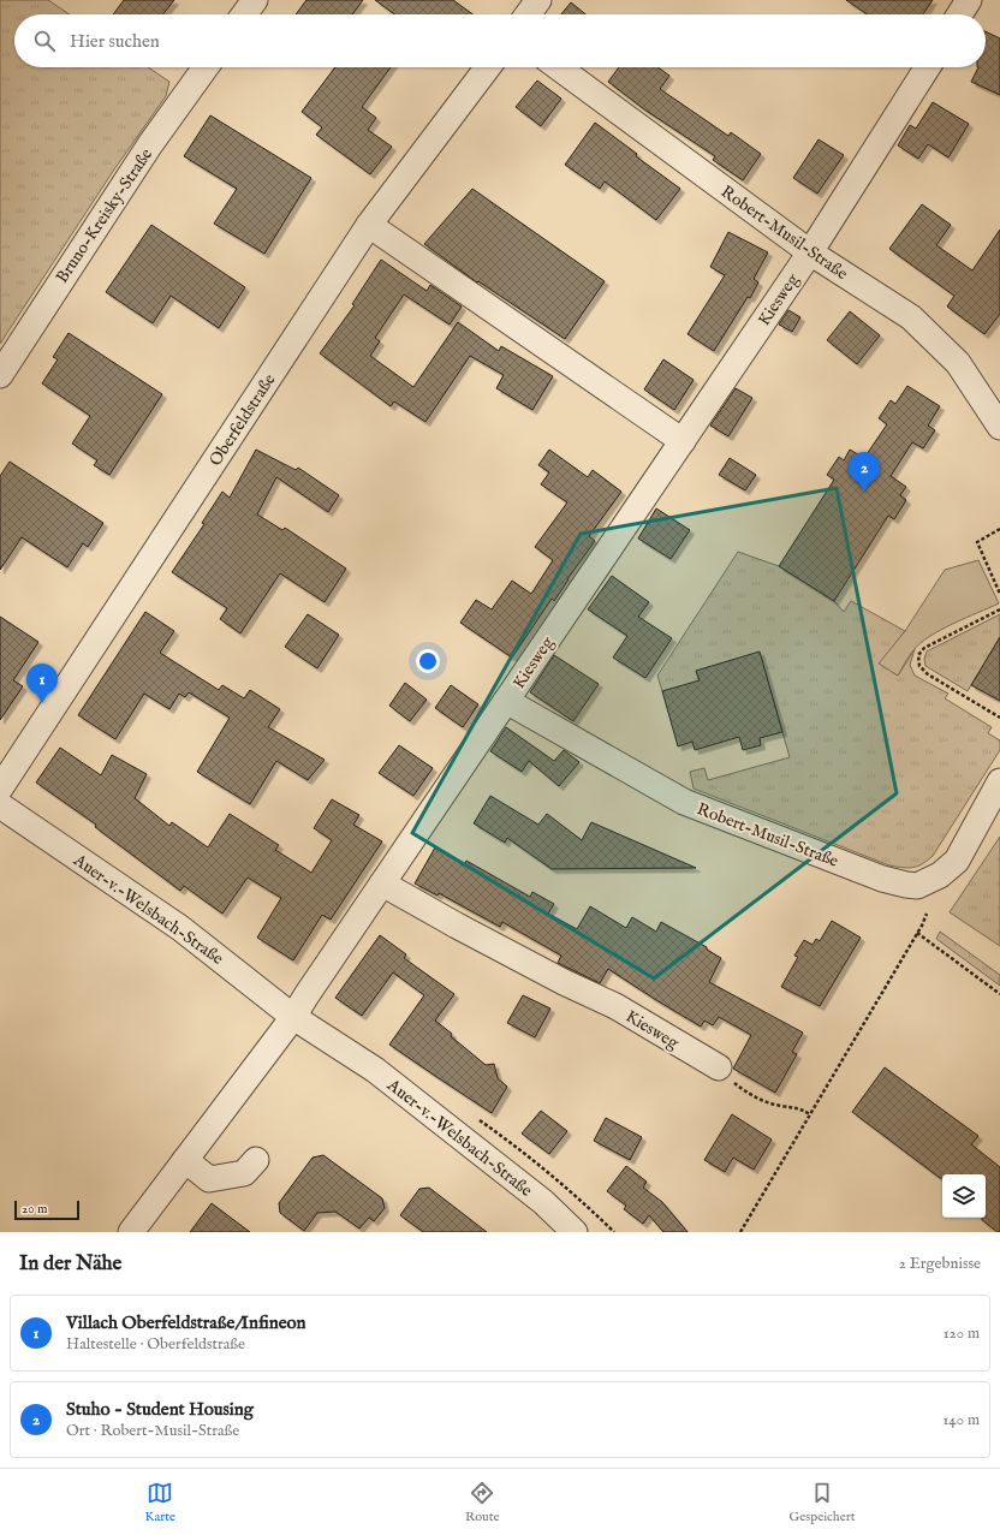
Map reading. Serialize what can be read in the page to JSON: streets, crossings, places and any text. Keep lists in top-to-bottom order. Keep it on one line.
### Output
{"streets":{"street":["Bruno-Kreisky-Straße","Robert-Musil-Straße","Kiesweg","Oberfeldstraße","Auer-v.-Welsbach-Straße"]},"crossings":[["Robert-Musil-Straße","Kiesweg"],["Kiesweg","Auer-v.-Welsbach-Straße"]],"scale_bar":"20 m","page":{"search":"Hier suchen","pins":["2","1"],"scale":"20 m","heading":["In der Nähe","2 Ergebnisse"],"list":[{"mark":"1","name":"Villach Oberfeldstraße/Infineon","note":"Haltestelle · Oberfeldstraße","value":"120 m"},{"mark":"2","name":"Stuho - Student Housing","note":"Ort · Robert-Musil-Straße","value":"140 m"}],"nav":["Karte","Route","Gespeichert"]}}
